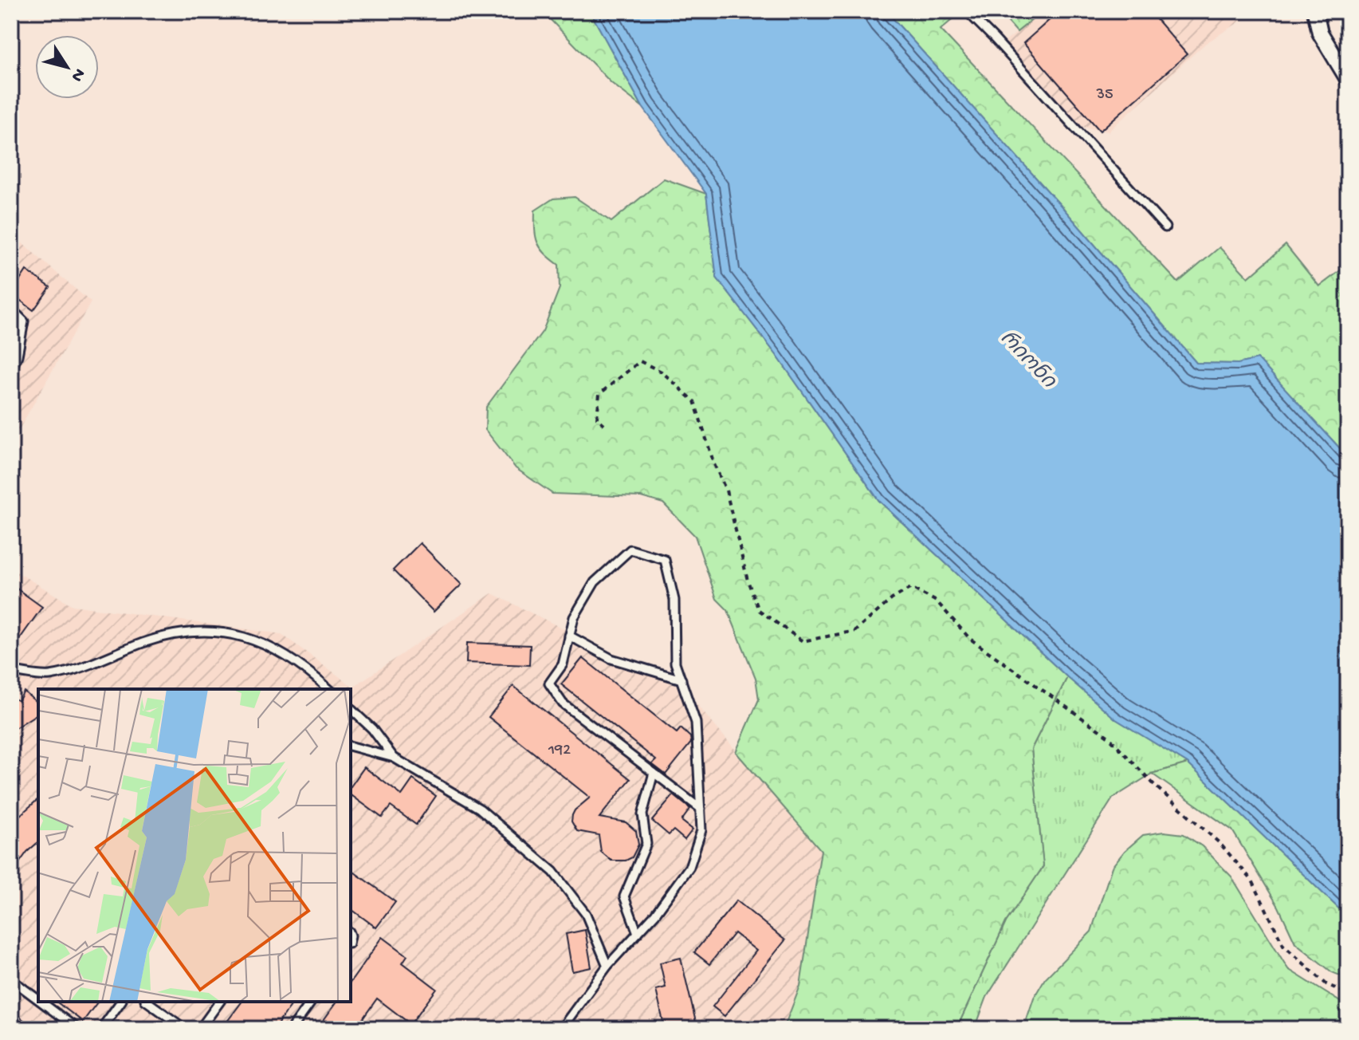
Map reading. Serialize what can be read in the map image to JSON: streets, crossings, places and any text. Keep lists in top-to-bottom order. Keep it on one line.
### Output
{"water":["რიონი"],"house_numbers":["35","192"],"north":"bottom right"}
